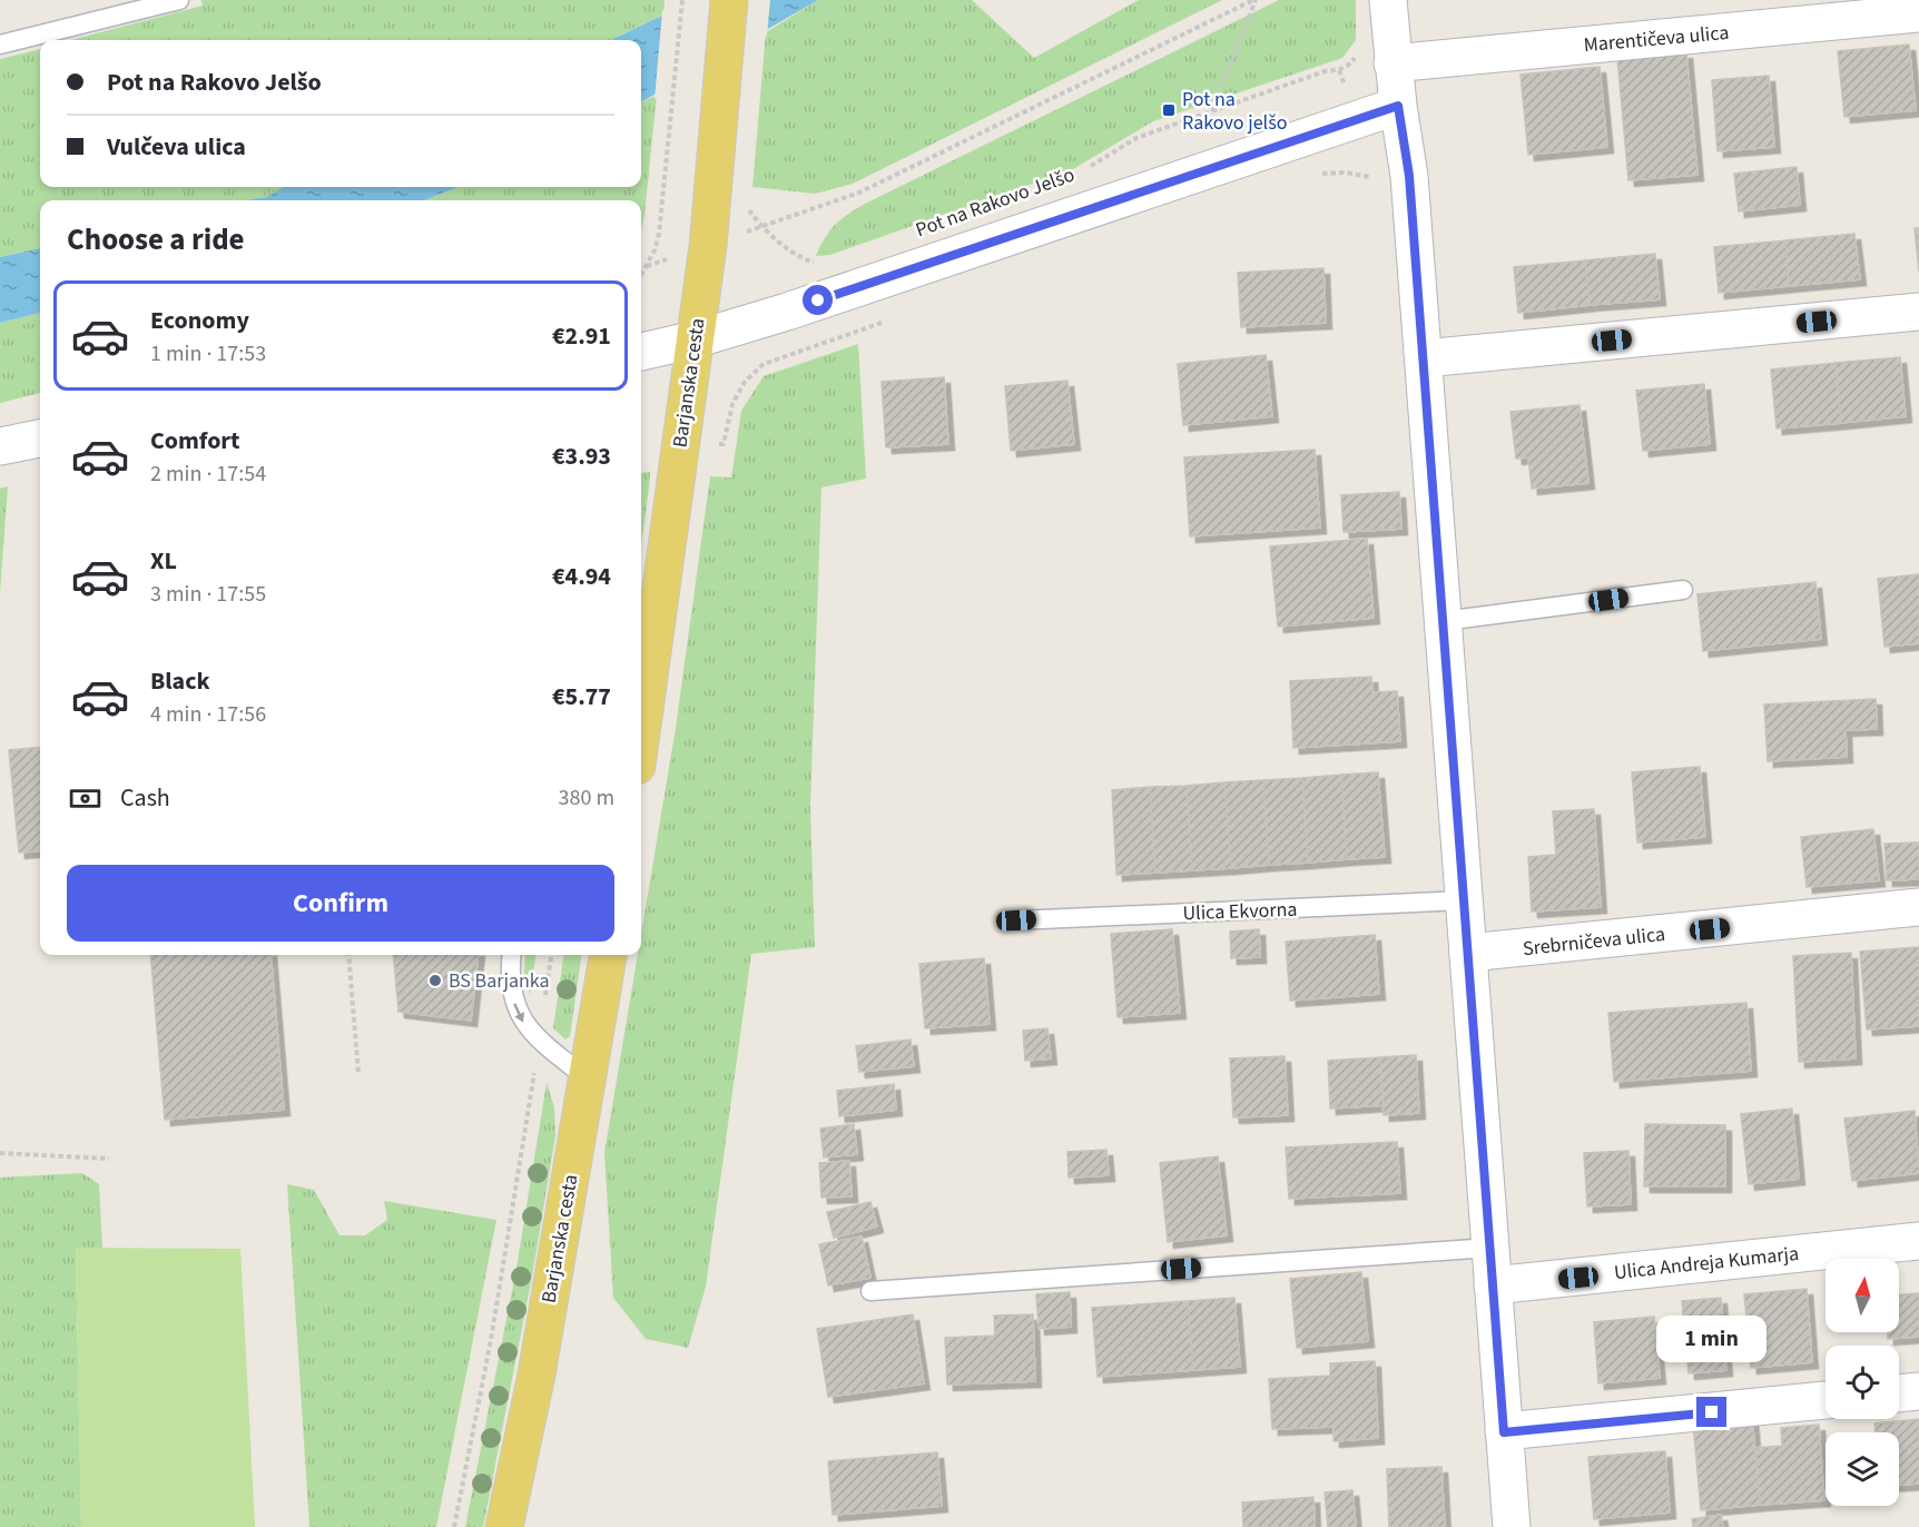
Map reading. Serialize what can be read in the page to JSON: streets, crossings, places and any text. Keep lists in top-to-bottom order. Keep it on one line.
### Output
{"streets":{"main road":["Barjanska cesta"],"street":["Marentičeva ulica","Pot na Rakovo Jelšo","Srebrničeva ulica","Ulica Andreja Kumarja"],"lane":["Ulica Ekvorna"]},"crossings":[["Pot na Rakovo Jelšo","Barjanska cesta"]],"places":{"transit":["Pot na Rakovo jelšo"],"other":["BS Barjanka"]},"north":"top","page":{"banner":["Pot na Rakovo Jelšo","Vulčeva ulica"],"heading":"Choose a ride","list":[{"name":"Economy","note":"1 min · 17:53","value":"€2.91"},{"name":"Comfort","note":"2 min · 17:54","value":"€3.93"},{"name":"XL","note":"3 min · 17:55","value":"€4.94"},{"name":"Black","note":"4 min · 17:56","value":"€5.77"}],"pay":["Cash","380 m"],"buttons":"Confirm","bubble":"1 min"}}
